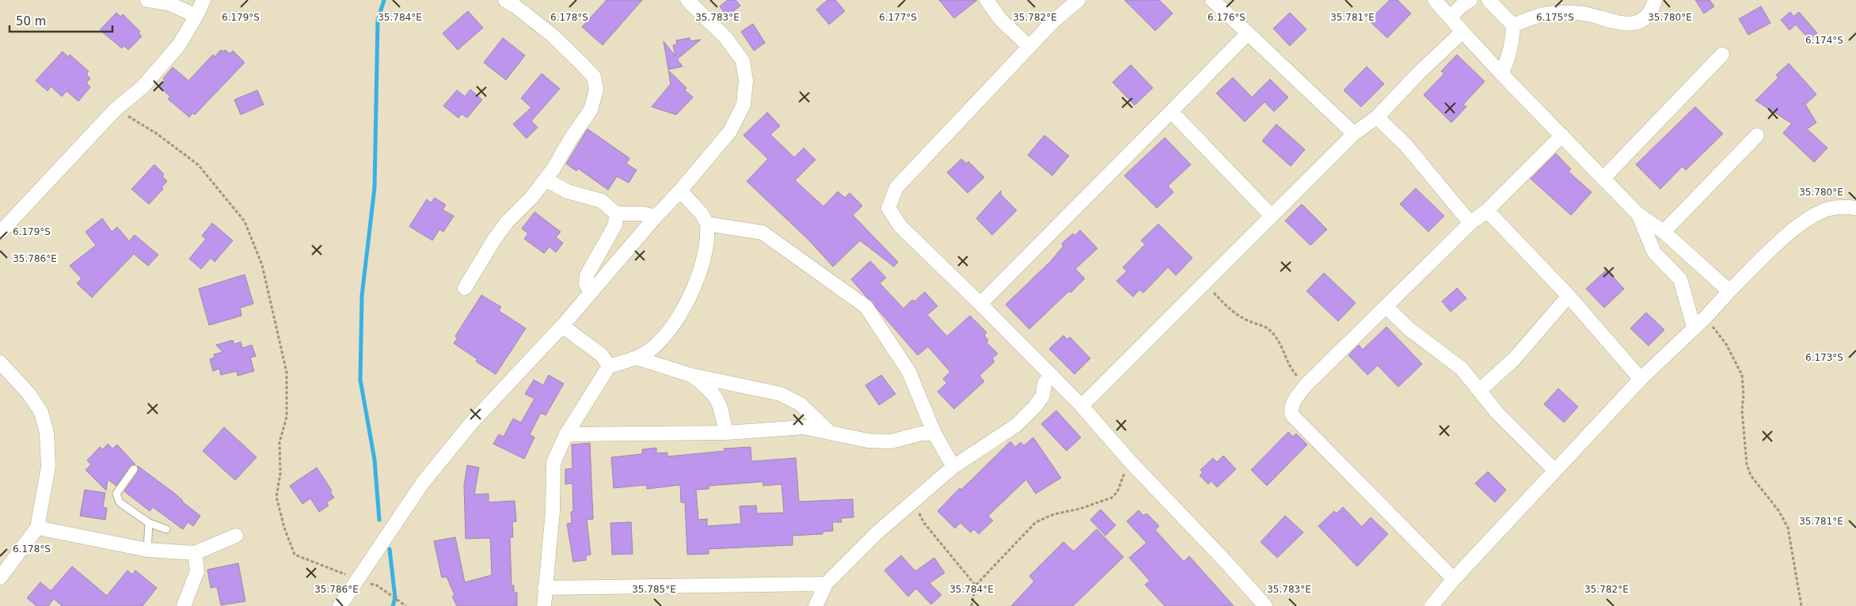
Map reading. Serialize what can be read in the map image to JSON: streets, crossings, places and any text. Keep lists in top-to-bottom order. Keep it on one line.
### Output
{"scale_bar":"50 m","coordinates":["6.179°S","6.178°S","6.177°S","6.176°S","6.175°S","35.784°E","35.783°E","35.782°E","35.781°E","35.780°E","6.174°S","35.786°E","6.173°S","35.785°E"]}
